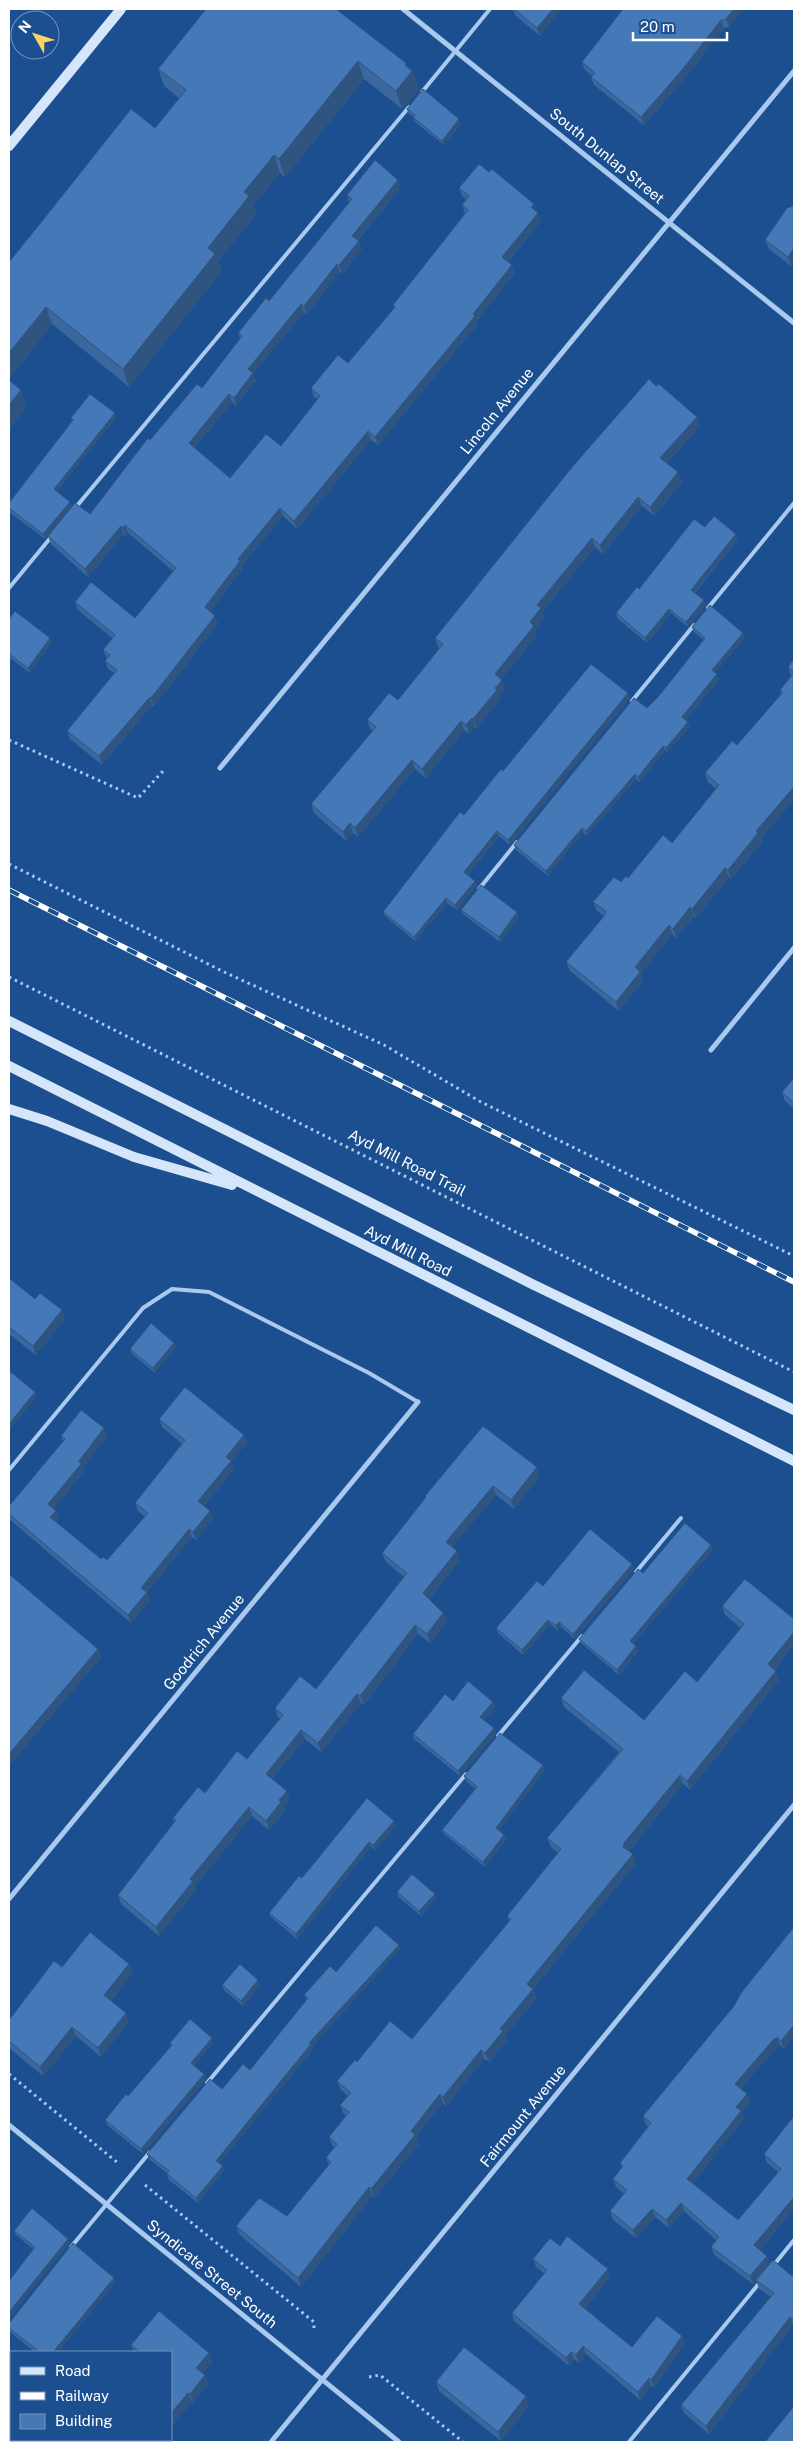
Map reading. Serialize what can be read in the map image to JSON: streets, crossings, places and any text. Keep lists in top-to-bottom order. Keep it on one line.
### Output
{"streets":{"main road":["Ayd Mill Road"],"street":["South Dunlap Street","Lincoln Avenue","Goodrich Avenue","Fairmount Avenue","Syndicate Street South"],"path":["Ayd Mill Road Trail"]},"crossings":[["South Dunlap Street","Lincoln Avenue"],["Fairmount Avenue","Syndicate Street South"]],"legend":["Road","Railway","Building"],"scale_bar":"20 m","north":"top left"}
